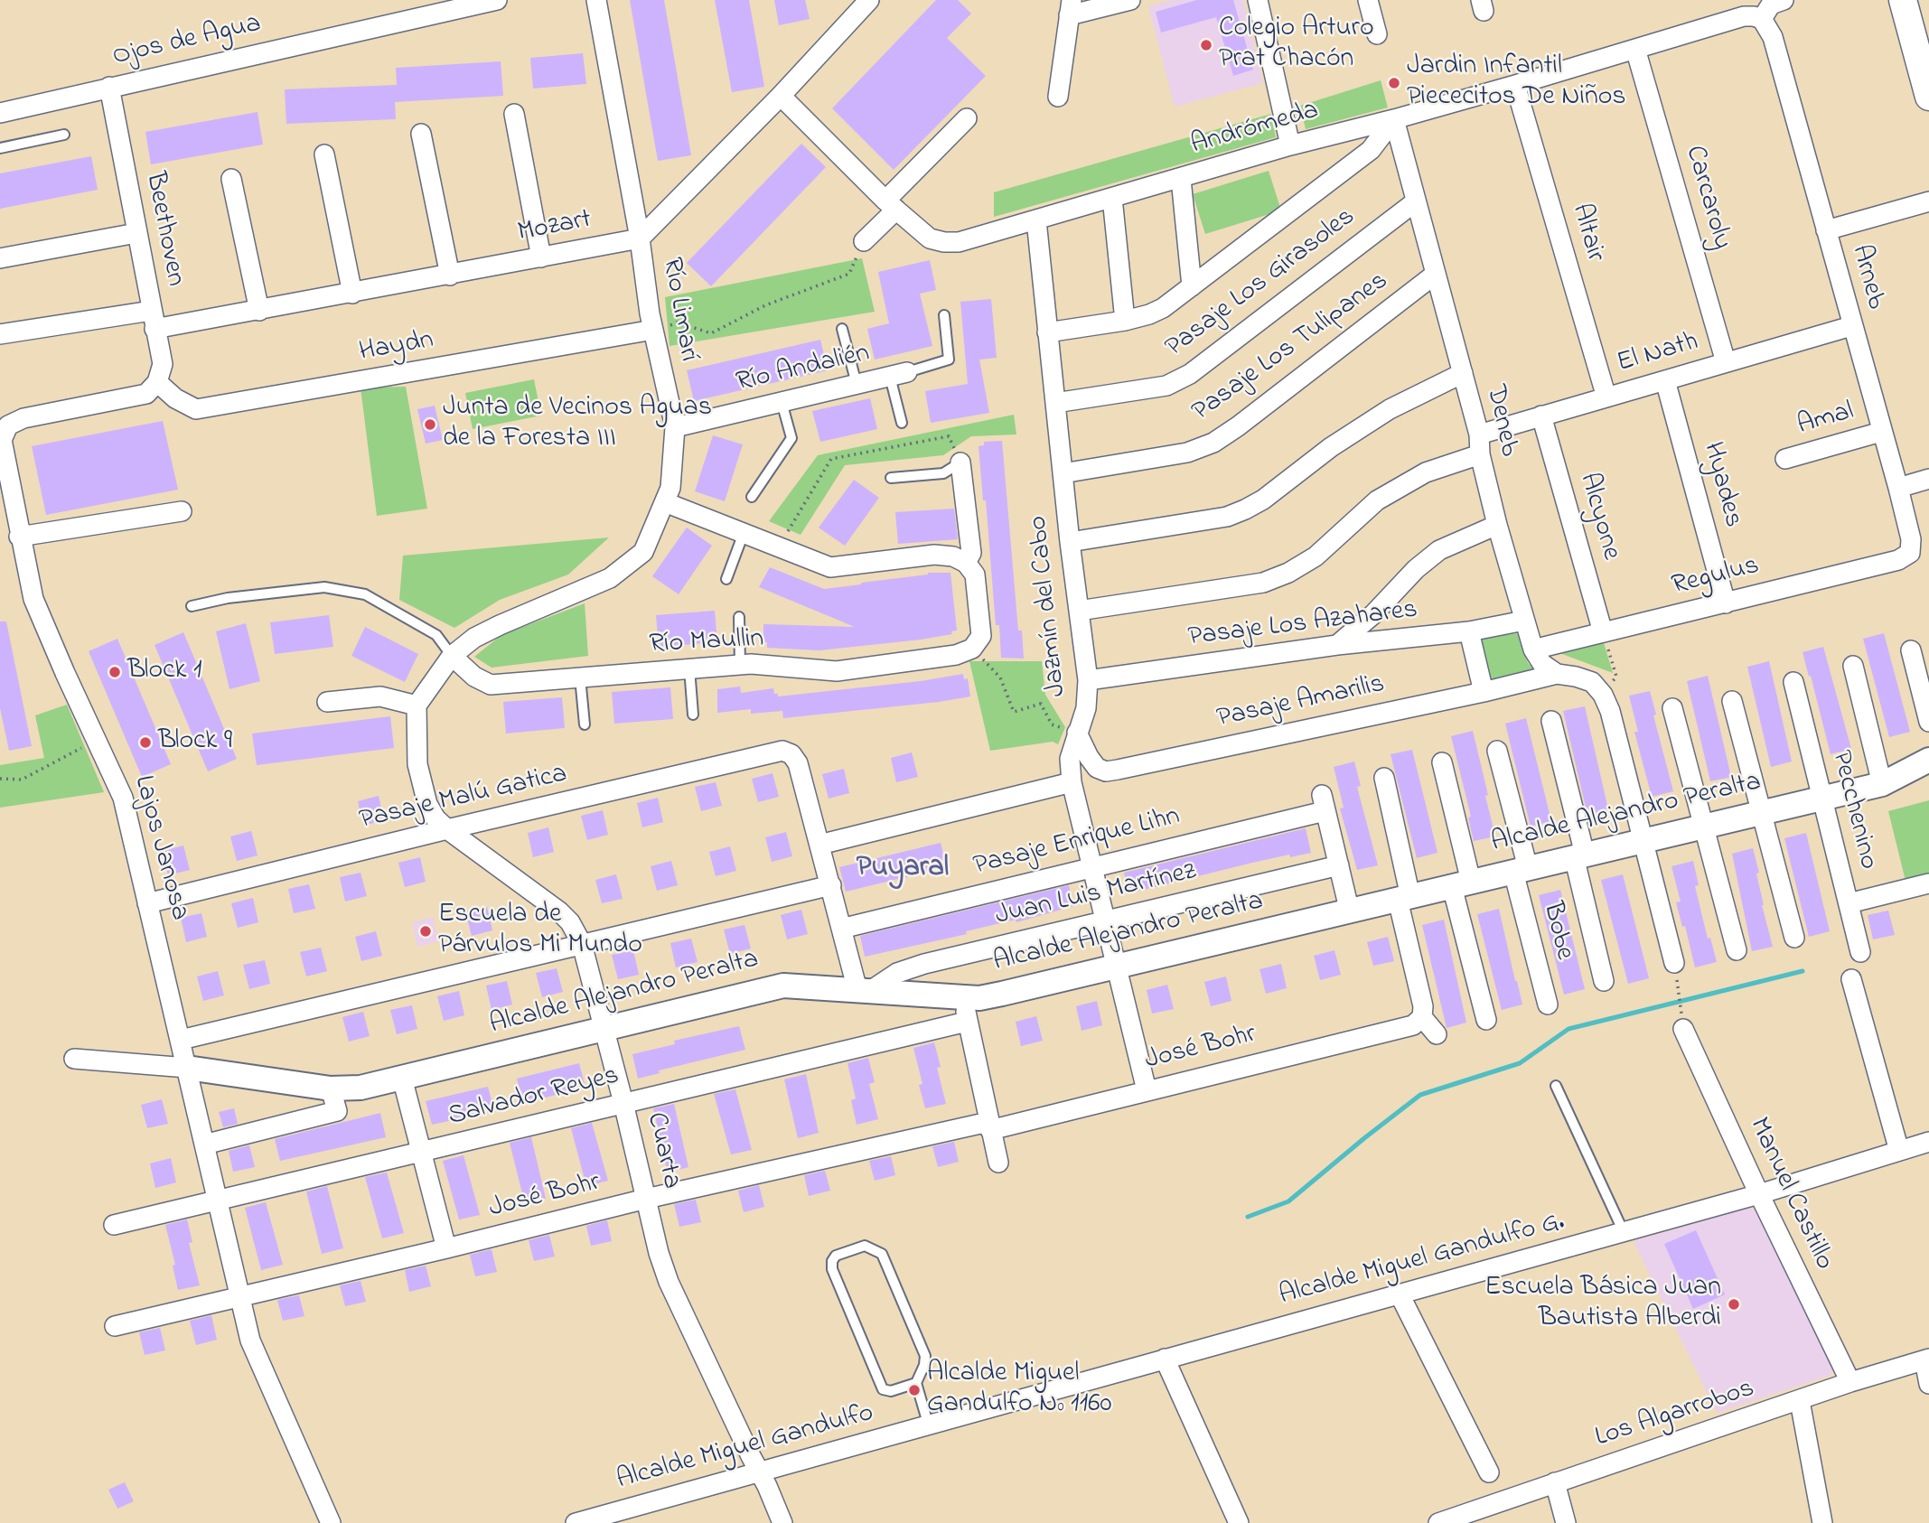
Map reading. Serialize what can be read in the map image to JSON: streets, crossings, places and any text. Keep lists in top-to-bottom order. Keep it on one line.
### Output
{"streets":{"street":["Ojos de Agua","Andrómeda","Carcaroly","Mozart","Beethoven","Altair","Arneb","Pasaje Los Girasoles","Río Limarí","Haydn","Pasaje Los Tulipanes","El Nath","Río Andalién","Amal","Deneb","Hyades","Alcyone","Regulus","Jazmín del Cabo","Pasaje Los Azahares","Río Maullin","Pasaje Amarilis","Pasaje Malú Gatica","Pecchenino","Alcalde Alejandro Peralta","Pasaje Enrique Lihn","Lajos Janosa","Juan Luis Martínez","Bobe","José Bohr","Salvador Reyes","Cuarta","Manuel Castillo","Alcalde Miguel Gandulfo G.","Los Algarrobos","Alcalde Miguel Gandulfo"]},"crossings":[["Ojos de Agua","Beethoven"],["Andrómeda","Carcaroly"],["Andrómeda","Altair"],["Andrómeda","Arneb"],["Andrómeda","Deneb"],["Andrómeda","Jazmín del Cabo"],["Carcaroly","El Nath"],["Mozart","Beethoven"],["Mozart","Río Limarí"],["Beethoven","Haydn"],["Beethoven","Lajos Janosa"],["Altair","El Nath"],["Arneb","El Nath"],["Arneb","Amal"],["Arneb","Regulus"],["Pasaje Los Girasoles","Deneb"],["Pasaje Los Girasoles","Jazmín del Cabo"],["Río Limarí","Haydn"],["Río Limarí","Río Andalién"],["Río Limarí","Río Maullin"],["Río Limarí","Cuarta"],["Haydn","Lajos Janosa"],["Pasaje Los Tulipanes","Deneb"],["Pasaje Los Tulipanes","Jazmín del Cabo"],["El Nath","Deneb"],["El Nath","Hyades"],["El Nath","Alcyone"],["El Nath","Jazmín del Cabo"],["Deneb","Regulus"],["Deneb","Pasaje Los Azahares"],["Deneb","Pasaje Amarilis"],["Hyades","Regulus"],["Alcyone","Regulus"],["Jazmín del Cabo","Pasaje Los Azahares"],["Jazmín del Cabo","Pasaje Amarilis"],["Jazmín del Cabo","Alcalde Alejandro Peralta"],["Jazmín del Cabo","Pasaje Enrique Lihn"],["Jazmín del Cabo","Juan Luis Martínez"],["Jazmín del Cabo","José Bohr"],["Pasaje Malú Gatica","Lajos Janosa"],["Pasaje Malú Gatica","Cuarta"],["Pecchenino","Alcalde Alejandro Peralta"],["Alcalde Alejandro Peralta","Lajos Janosa"],["Alcalde Alejandro Peralta","Juan Luis Martínez"],["Alcalde Alejandro Peralta","Bobe"],["Alcalde Alejandro Peralta","Cuarta"],["Pasaje Enrique Lihn","Juan Luis Martínez"],["Lajos Janosa","José Bohr"],["Lajos Janosa","Salvador Reyes"],["José Bohr","Cuarta"],["Salvador Reyes","Cuarta"],["Cuarta","Alcalde Miguel Gandulfo"],["Manuel Castillo","Alcalde Miguel Gandulfo G."],["Manuel Castillo","Los Algarrobos"],["Alcalde Miguel Gandulfo G.","Alcalde Miguel Gandulfo"]],"districts":["Puyaral"],"places":["Colegio Arturo Prat Chacón","Jardin Infantil Piececitos De Niños","Junta de Vecinos Aguas de la Foresta III","Block 1","Block 9","Escuela de Párvulos Mi Mundo","Escuela Básica Juan Bautista Alberdi","Alcalde Miguel Gandulfo Nº 1160"]}
